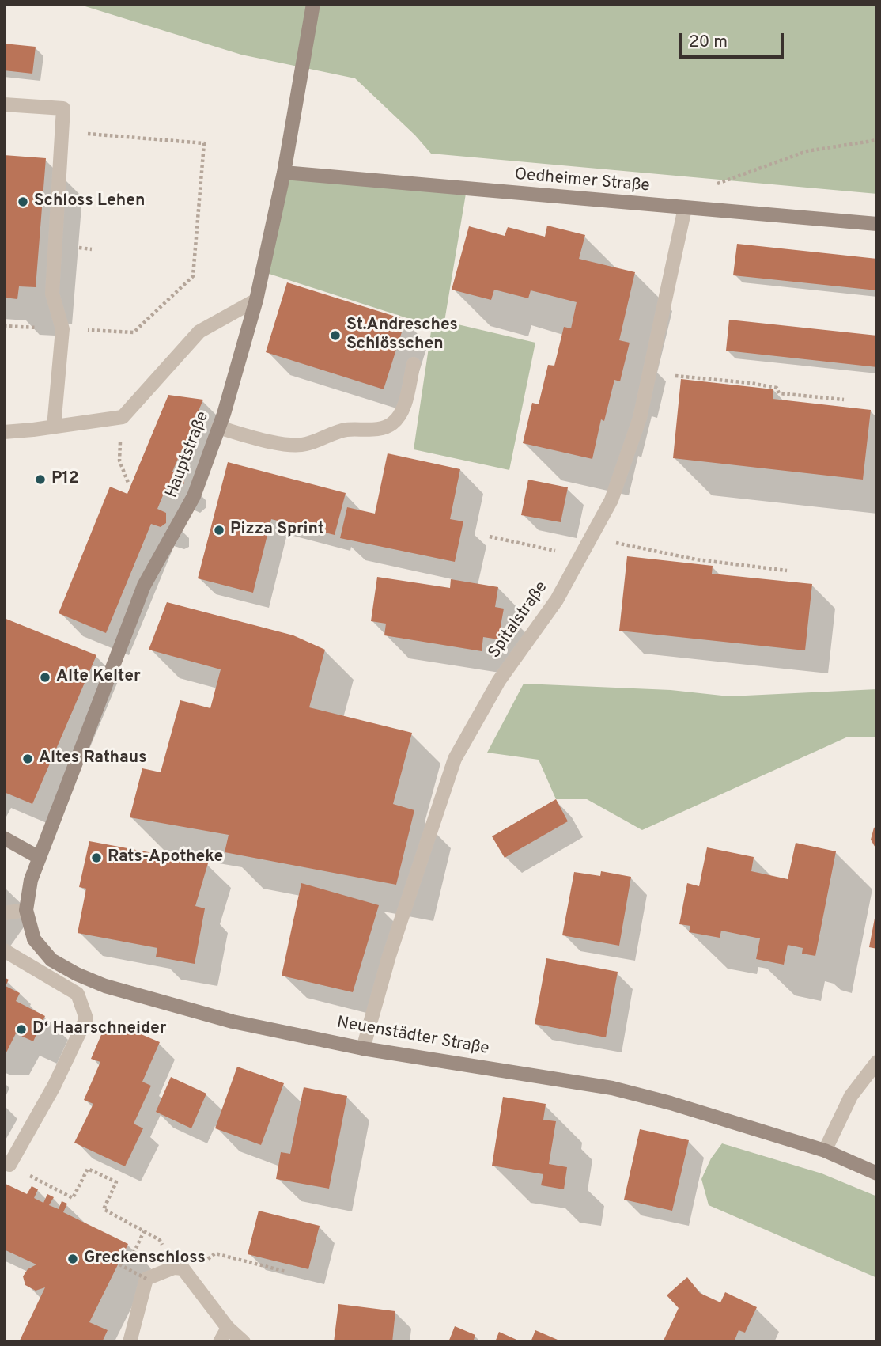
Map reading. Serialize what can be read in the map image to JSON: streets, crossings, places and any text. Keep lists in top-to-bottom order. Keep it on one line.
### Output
{"streets":{"main road":["Oedheimer Straße","Hauptstraße","Neuenstädter Straße"],"street":["Spitalstraße"]},"crossings":[["Oedheimer Straße","Hauptstraße"],["Oedheimer Straße","Spitalstraße"],["Hauptstraße","Neuenstädter Straße"],["Spitalstraße","Neuenstädter Straße"]],"places":["Schloss Lehen","St.Andresches Schlösschen","P12","Pizza Sprint","Alte Kelter","Altes Rathaus","Rats-Apotheke","D‘ Haarschneider","Greckenschloss"],"scale_bar":"20 m"}
